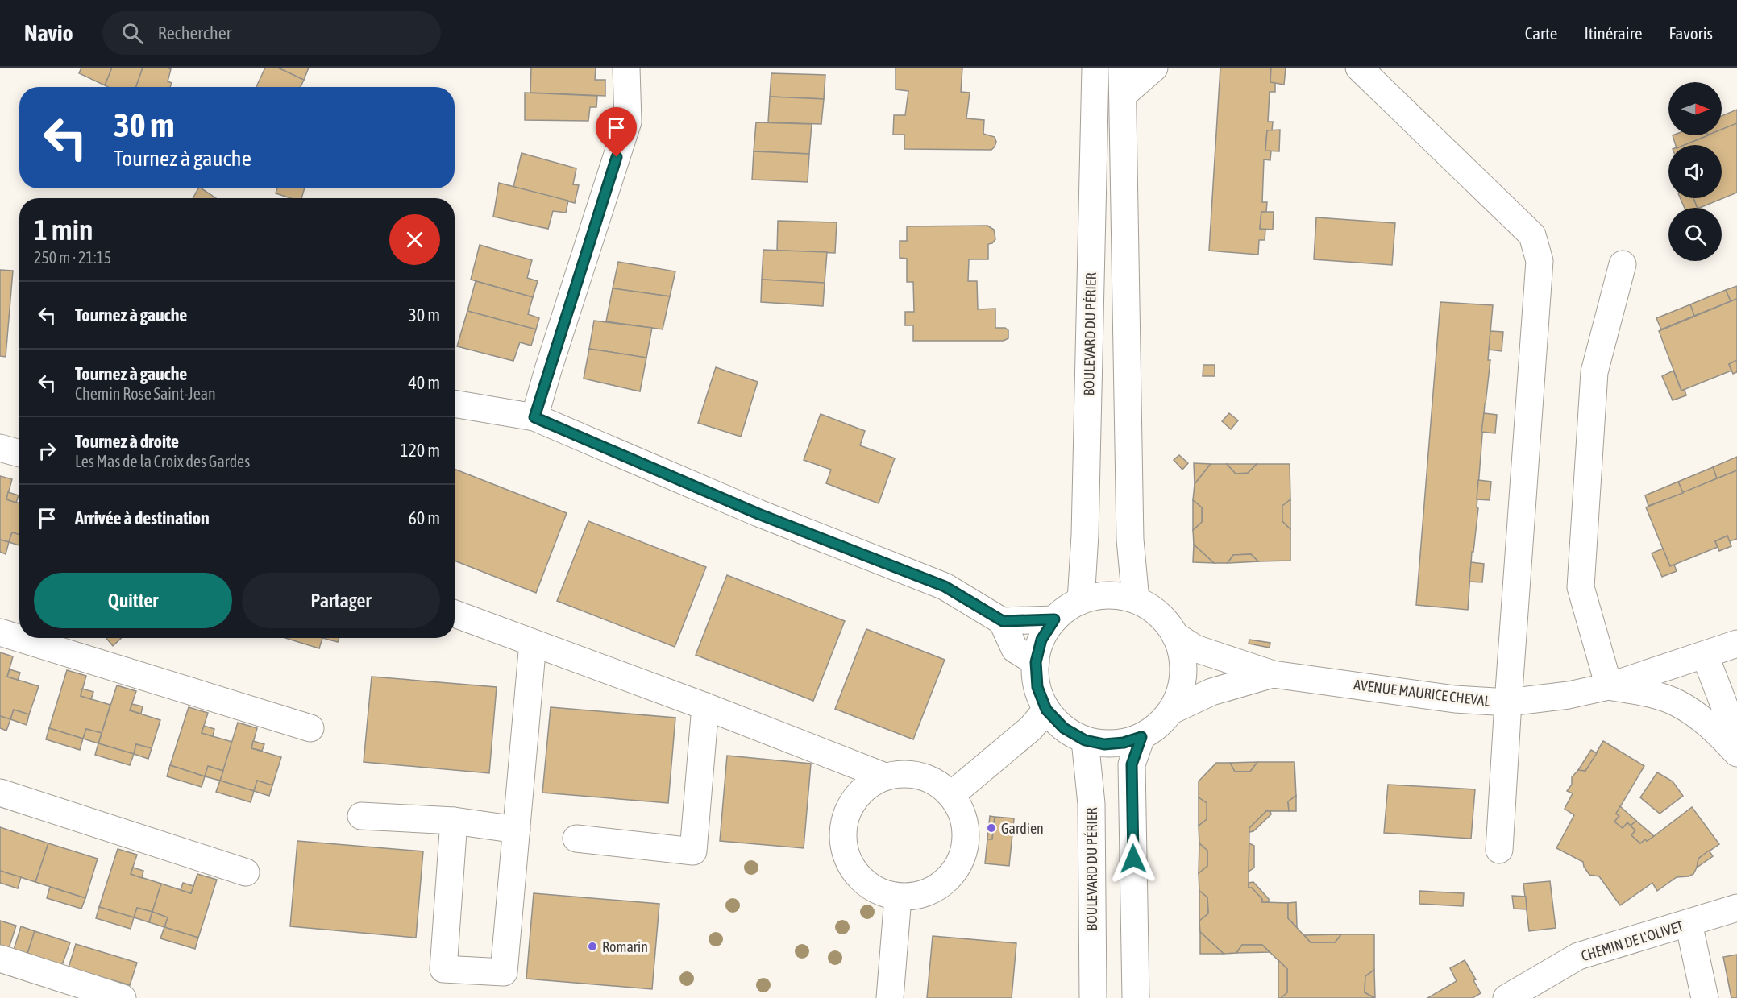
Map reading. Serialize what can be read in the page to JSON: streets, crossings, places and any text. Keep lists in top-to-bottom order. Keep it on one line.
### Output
{"streets":{"street":["BOULEVARD DU PÉRIER","AVENUE MAURICE CHEVAL","CHEMIN DE L'OLIVET"]},"crossings":[["BOULEVARD DU PÉRIER","AVENUE MAURICE CHEVAL"]],"places":["Gardien","Romarin"],"north":"right","page":{"header":"Navio","search":"Rechercher","nav":["Carte","Itinéraire","Favoris"],"turn":["30 m","Tournez à gauche"],"heading":["1 min","250 m · 21:15"],"list":[{"name":"Tournez à gauche","value":"30 m"},{"name":"Tournez à gauche","note":"Chemin Rose Saint-Jean","value":"40 m"},{"name":"Tournez à droite","note":"Les Mas de la Croix des Gardes","value":"120 m"},{"name":"Arrivée à destination","value":"60 m"}],"buttons":["Quitter","Partager"]}}
